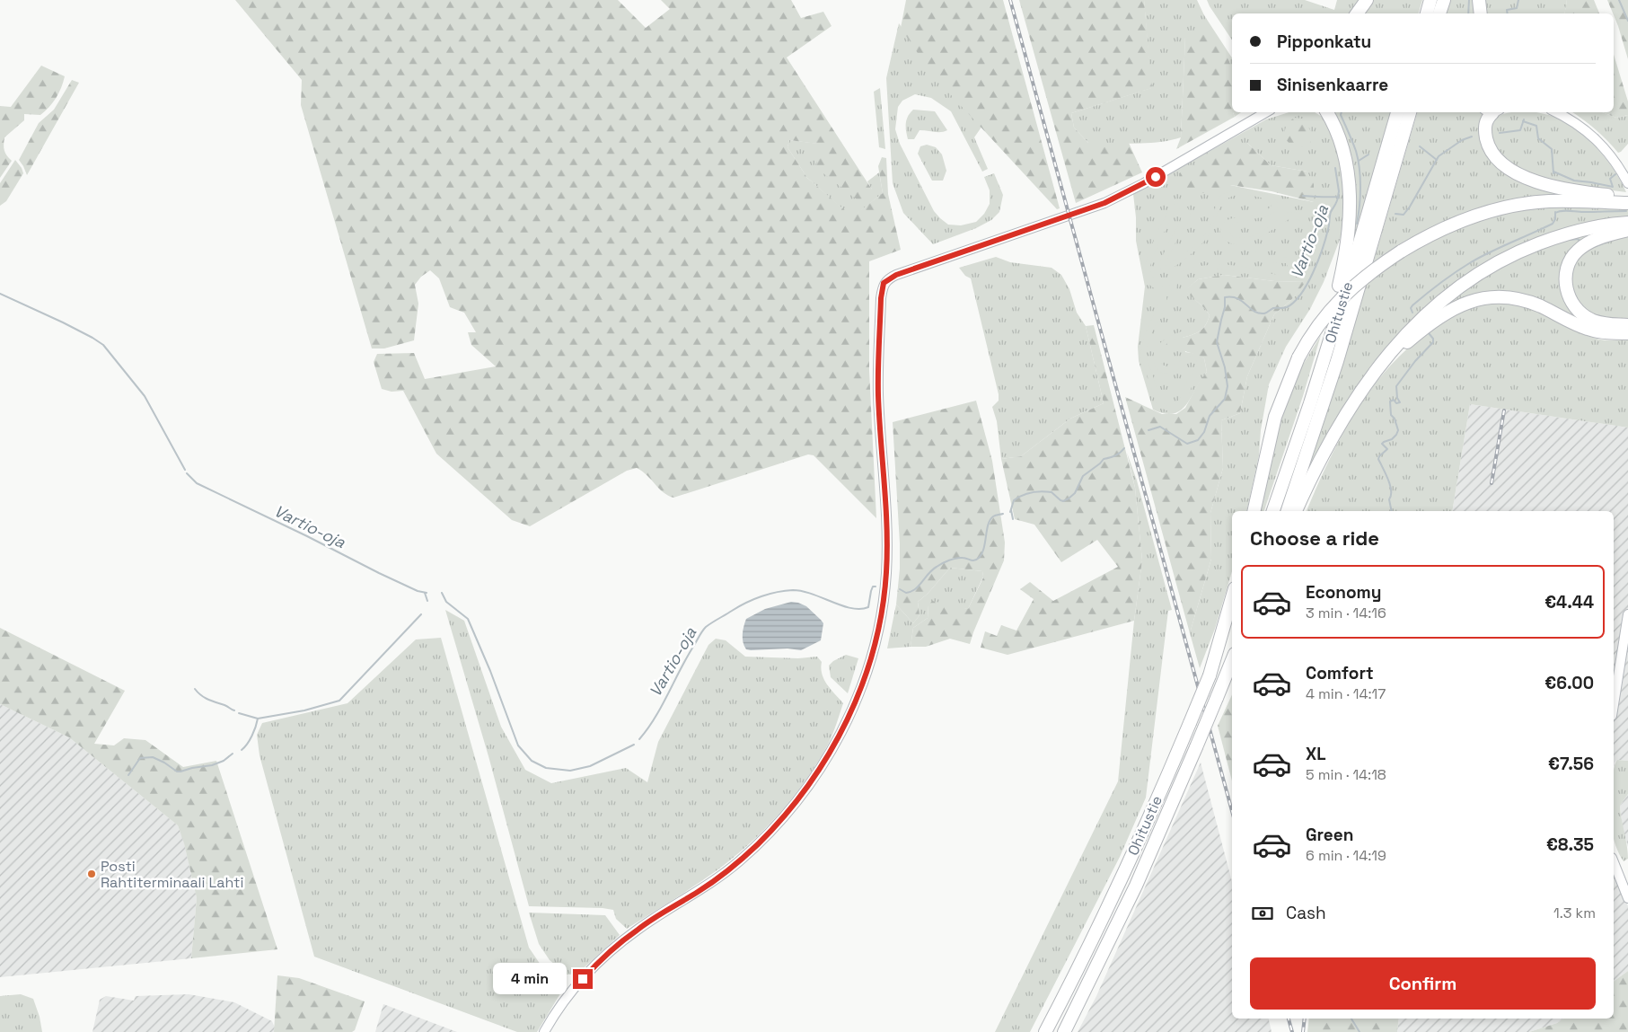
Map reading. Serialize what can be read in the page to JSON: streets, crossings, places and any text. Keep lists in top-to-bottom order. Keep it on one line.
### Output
{"streets":{"highway":["Ohitustie"]},"water":["Vartio-oja"],"places":["Posti Rahtiterminaali Lahti"],"page":{"banner":["Pipponkatu","Sinisenkaarre"],"heading":"Choose a ride","list":[{"name":"Economy","note":"3 min · 14:16","value":"€4.44"},{"name":"Comfort","note":"4 min · 14:17","value":"€6.00"},{"name":"XL","note":"5 min · 14:18","value":"€7.56"},{"name":"Green","note":"6 min · 14:19","value":"€8.35"}],"pay":["Cash","1.3 km"],"buttons":"Confirm","bubble":"4 min"}}
